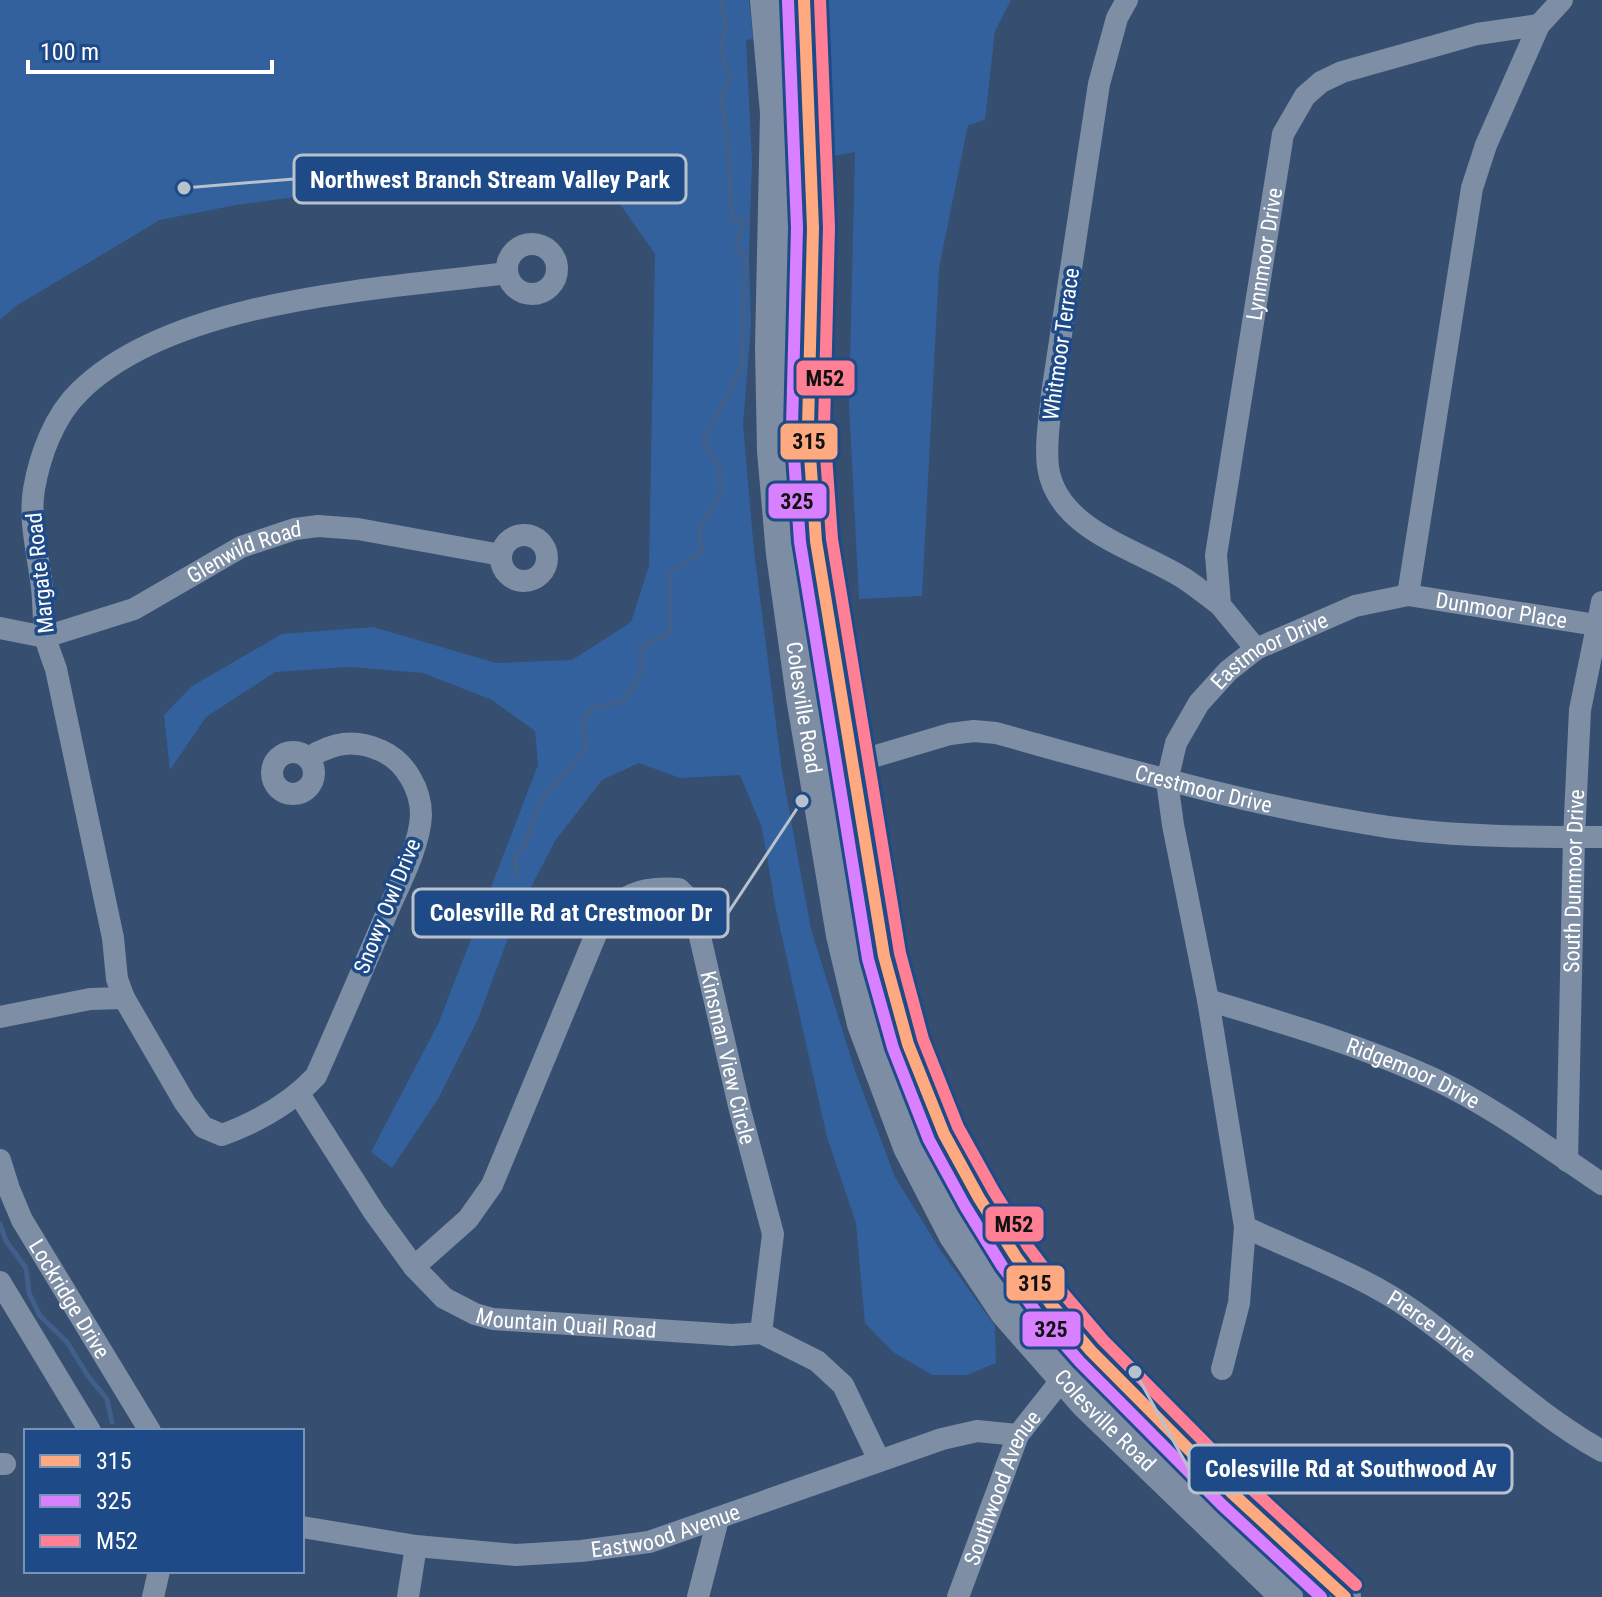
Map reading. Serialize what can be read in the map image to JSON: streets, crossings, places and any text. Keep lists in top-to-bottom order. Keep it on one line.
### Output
{"streets":{"highway":["Colesville Road"],"street":["Lynnmoor Drive","Whitmoor Terrace","Glenwild Road","Margate Road","Dunmoor Place","Eastmoor Drive","Crestmoor Drive","South Dunmoor Drive","Snowy Owl Drive","Kinsman View Circle","Ridgemoor Drive","Lockridge Drive","Mountain Quail Road","Pierce Drive","Southwood Avenue","Eastwood Avenue"]},"crossings":[["Lynnmoor Drive","Whitmoor Terrace"],["Glenwild Road","Margate Road"],["Margate Road","Snowy Owl Drive"],["Margate Road","Mountain Quail Road"],["Dunmoor Place","Eastmoor Drive"],["Dunmoor Place","South Dunmoor Drive"],["Eastmoor Drive","Crestmoor Drive"],["Eastmoor Drive","Ridgemoor Drive"],["Eastmoor Drive","Pierce Drive"],["Colesville Road","Crestmoor Drive"],["Colesville Road","Southwood Avenue"],["Crestmoor Drive","South Dunmoor Drive"],["South Dunmoor Drive","Ridgemoor Drive"],["Snowy Owl Drive","Mountain Quail Road"],["Kinsman View Circle","Mountain Quail Road"],["Mountain Quail Road","Eastwood Avenue"],["Southwood Avenue","Eastwood Avenue"]],"places":["Northwest Branch Stream Valley Park","Colesville Rd at Crestmoor Dr","Colesville Rd at Southwood Av"],"lines":["transit line 315","transit line M52","transit line 325"],"legend":["315","325","M52"],"scale_bar":"100 m"}
